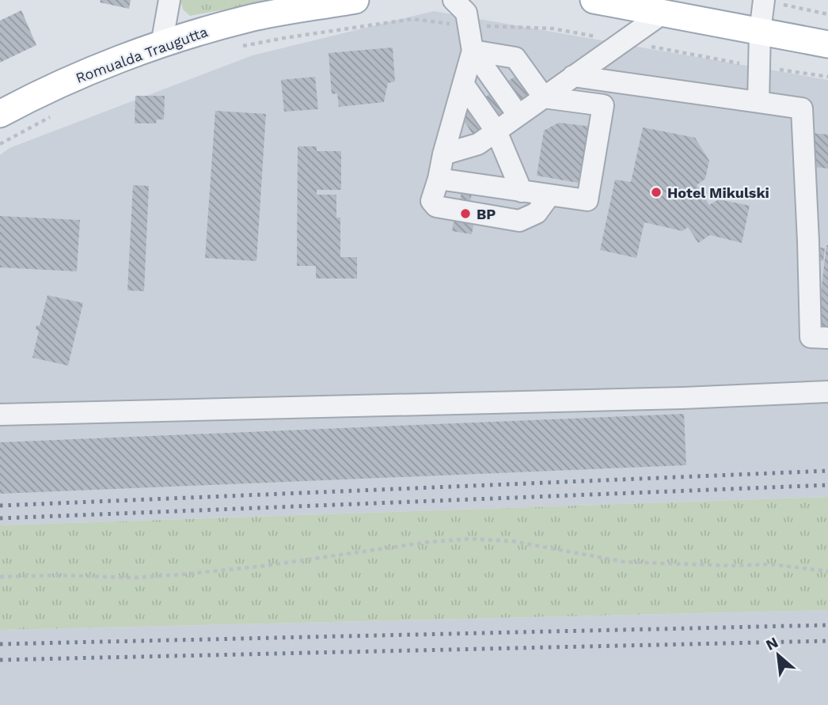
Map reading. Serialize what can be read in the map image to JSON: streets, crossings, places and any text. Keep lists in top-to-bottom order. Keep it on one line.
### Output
{"streets":{"main road":["Romualda Traugutta"]},"places":["Hotel Mikulski","BP"],"north":"top left"}
